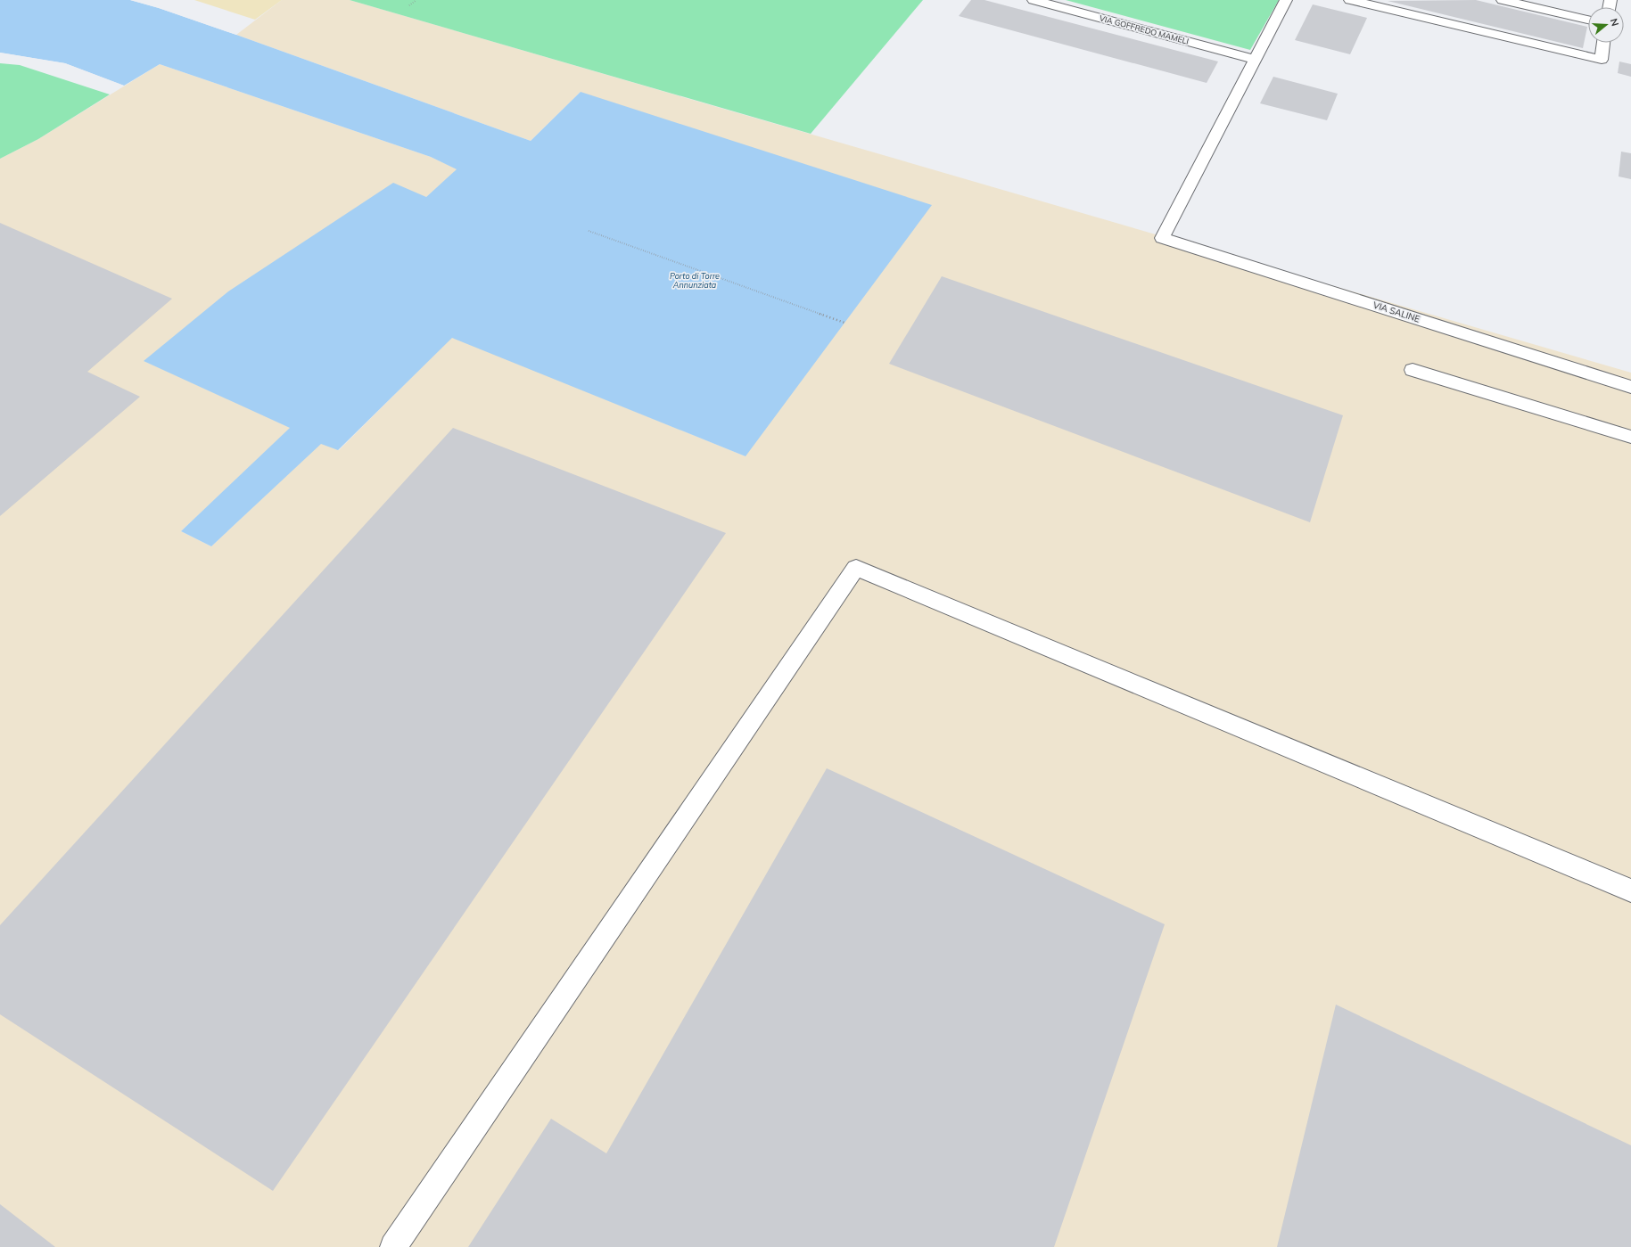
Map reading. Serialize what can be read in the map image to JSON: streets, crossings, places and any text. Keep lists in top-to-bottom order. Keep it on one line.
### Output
{"streets":{"street":["VIA GOFFREDO MAMELI","VIA SALINE"]},"crossings":[["VIA GOFFREDO MAMELI","VIA SALINE"]],"water":["Porto di Torre Annunziata"],"north":"right"}
